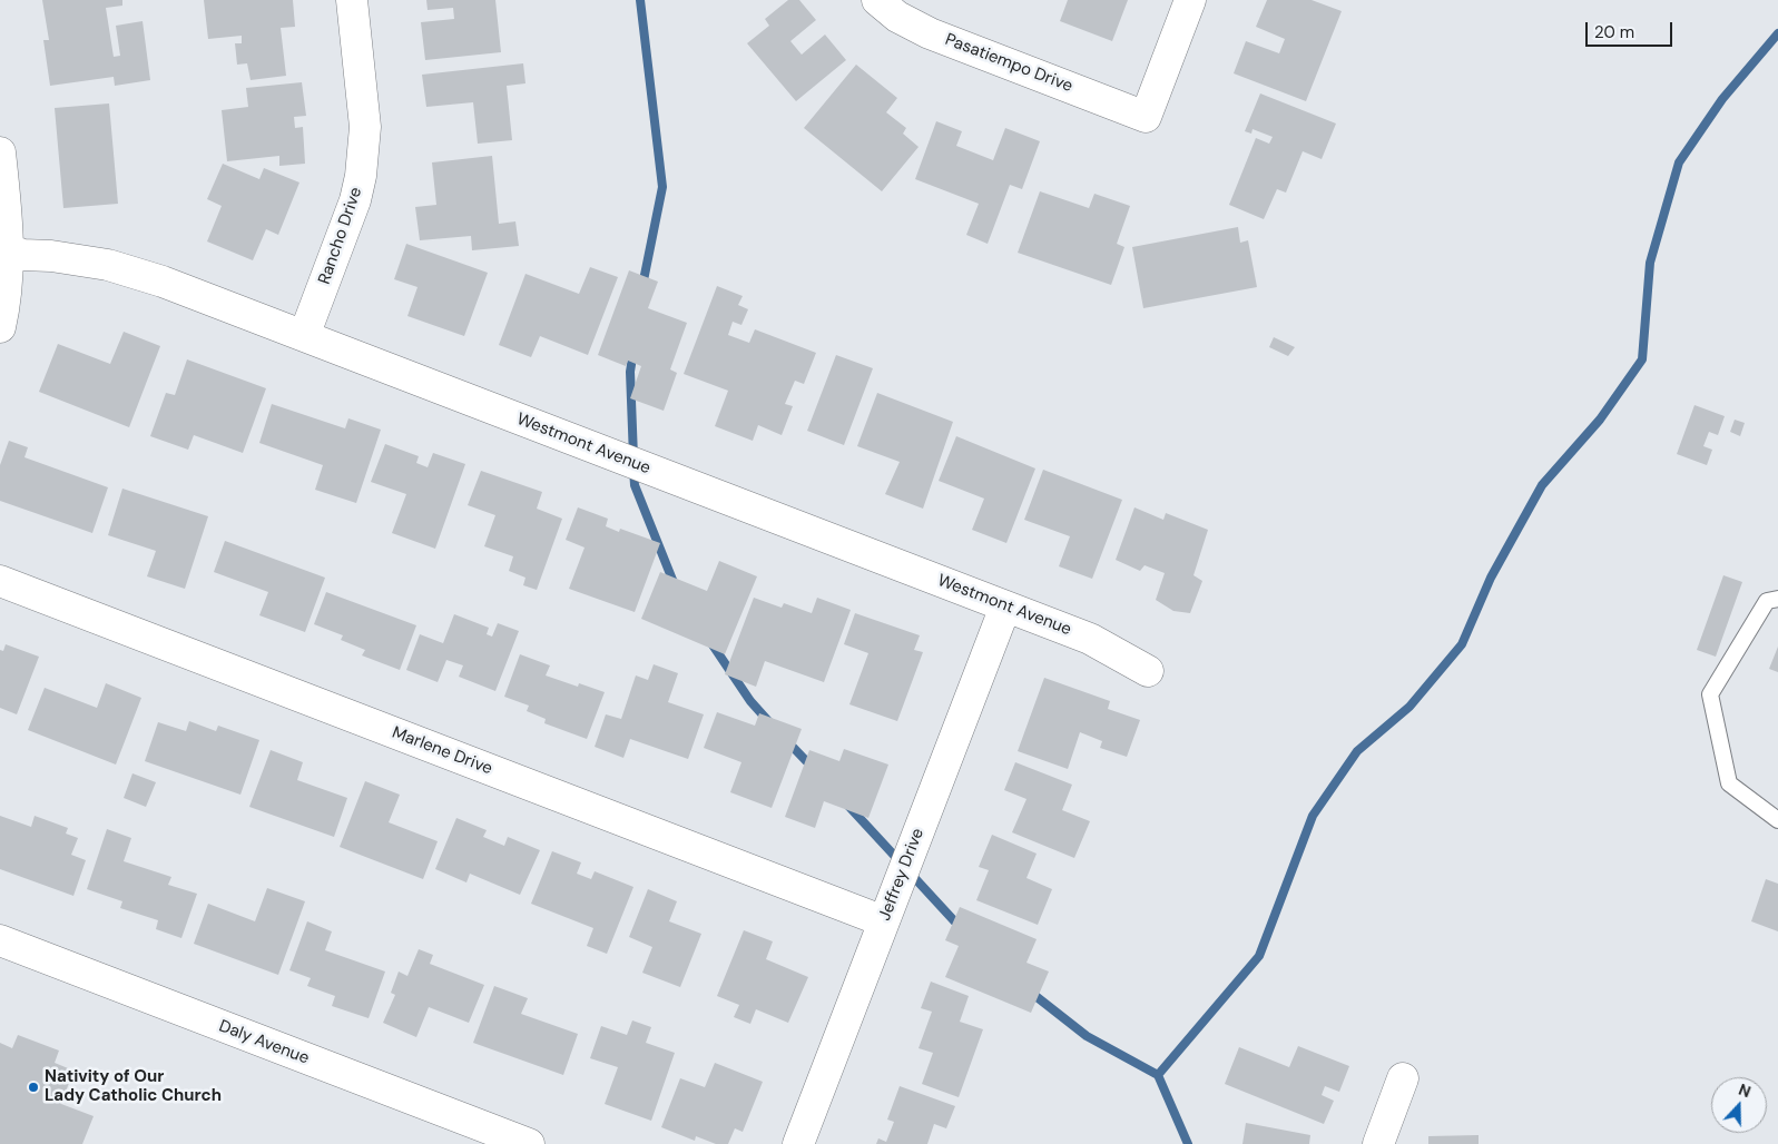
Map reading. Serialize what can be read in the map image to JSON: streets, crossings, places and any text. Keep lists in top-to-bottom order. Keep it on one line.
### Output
{"streets":{"street":["Pasatiempo Drive","Rancho Drive","Westmont Avenue","Marlene Drive","Jeffrey Drive","Daly Avenue"]},"crossings":[["Rancho Drive","Westmont Avenue"],["Westmont Avenue","Jeffrey Drive"],["Marlene Drive","Jeffrey Drive"]],"places":["Nativity of Our Lady Catholic Church"],"scale_bar":"20 m","north":"top"}
